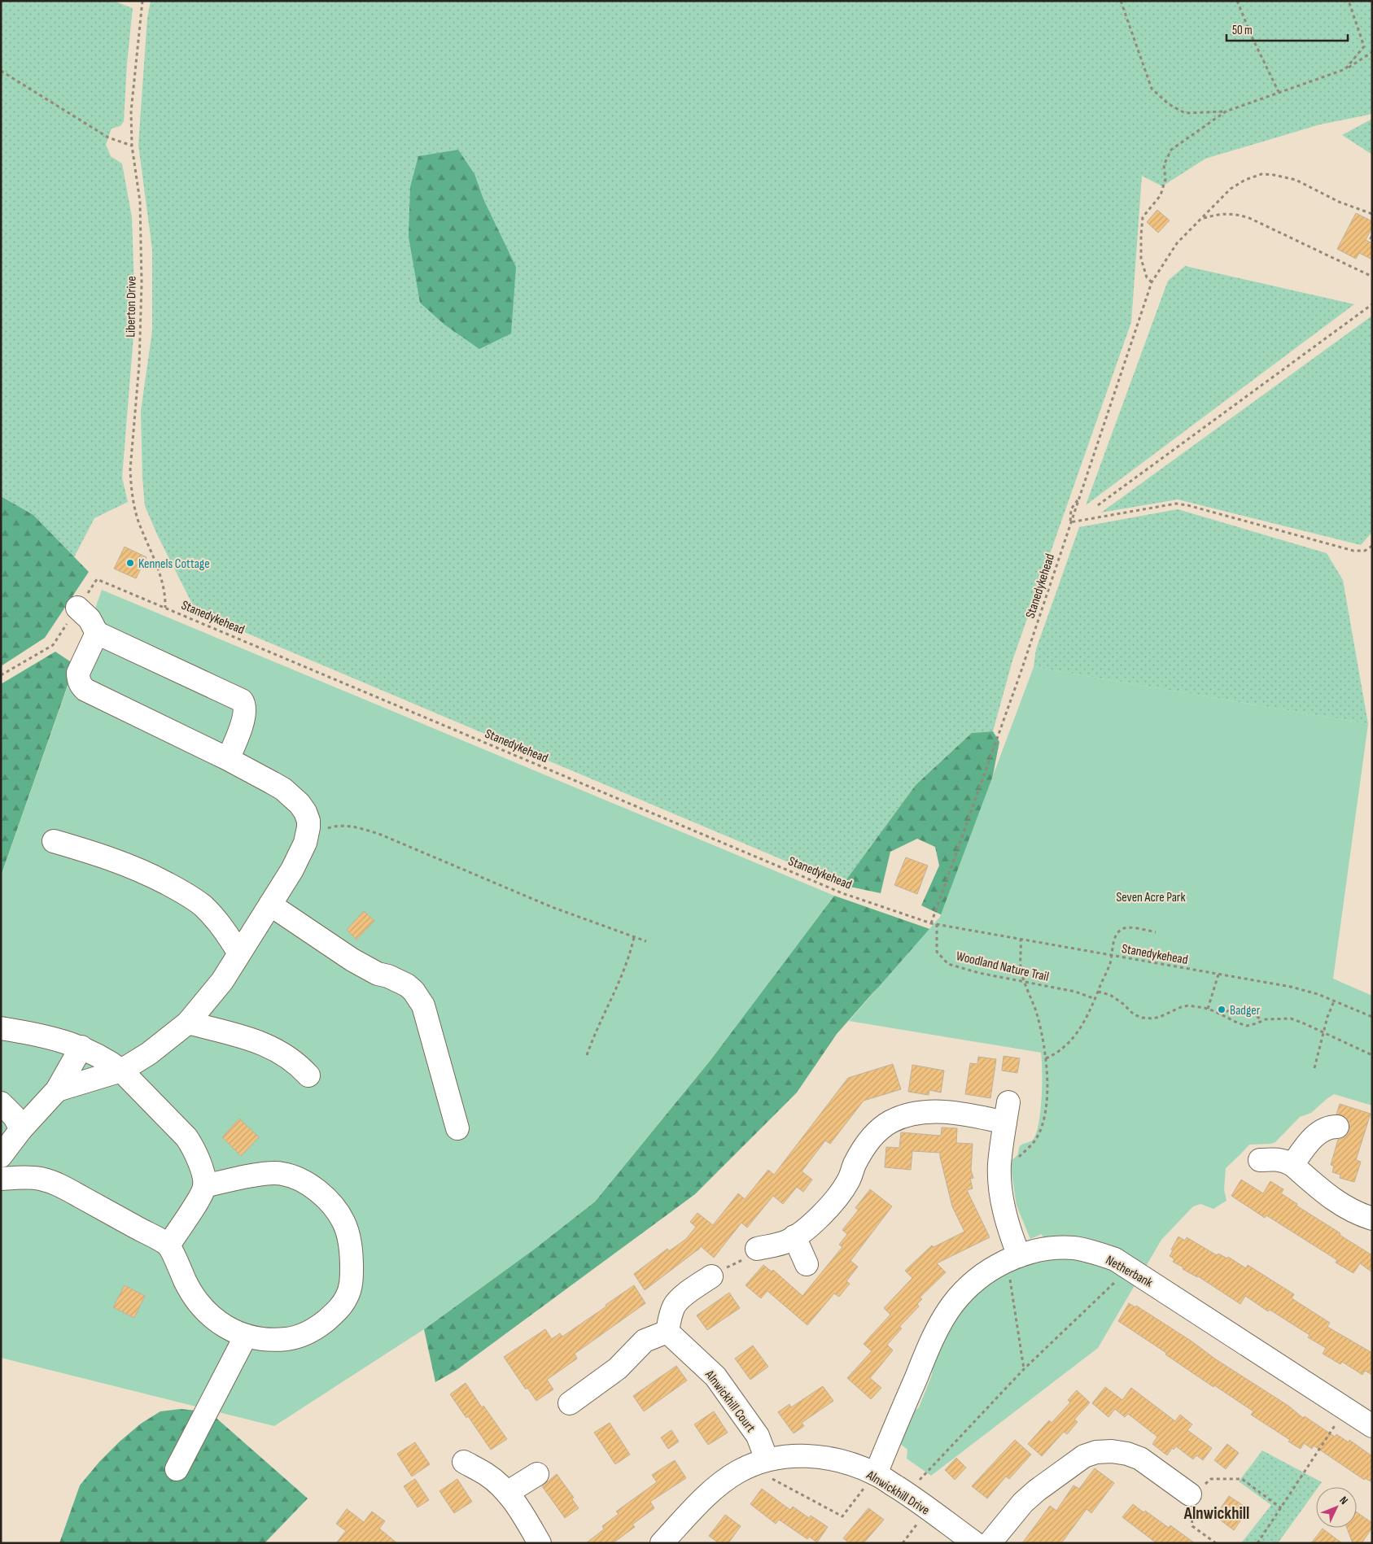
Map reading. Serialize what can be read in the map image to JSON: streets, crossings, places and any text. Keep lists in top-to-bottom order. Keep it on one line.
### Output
{"streets":{"street":["Netherbank","Alnwickhill Court","Alnwickhill Drive"],"path":["Liberton Drive","Stanedykehead","Woodland Nature Trail"]},"crossings":[["Liberton Drive","Stanedykehead"],["Stanedykehead","Woodland Nature Trail"],["Netherbank","Alnwickhill Drive"],["Alnwickhill Court","Alnwickhill Drive"]],"districts":["Alnwickhill"],"parks":["Seven Acre Park"],"places":["Kennels Cottage","Badger"],"scale_bar":"50 m","north":"top right"}
